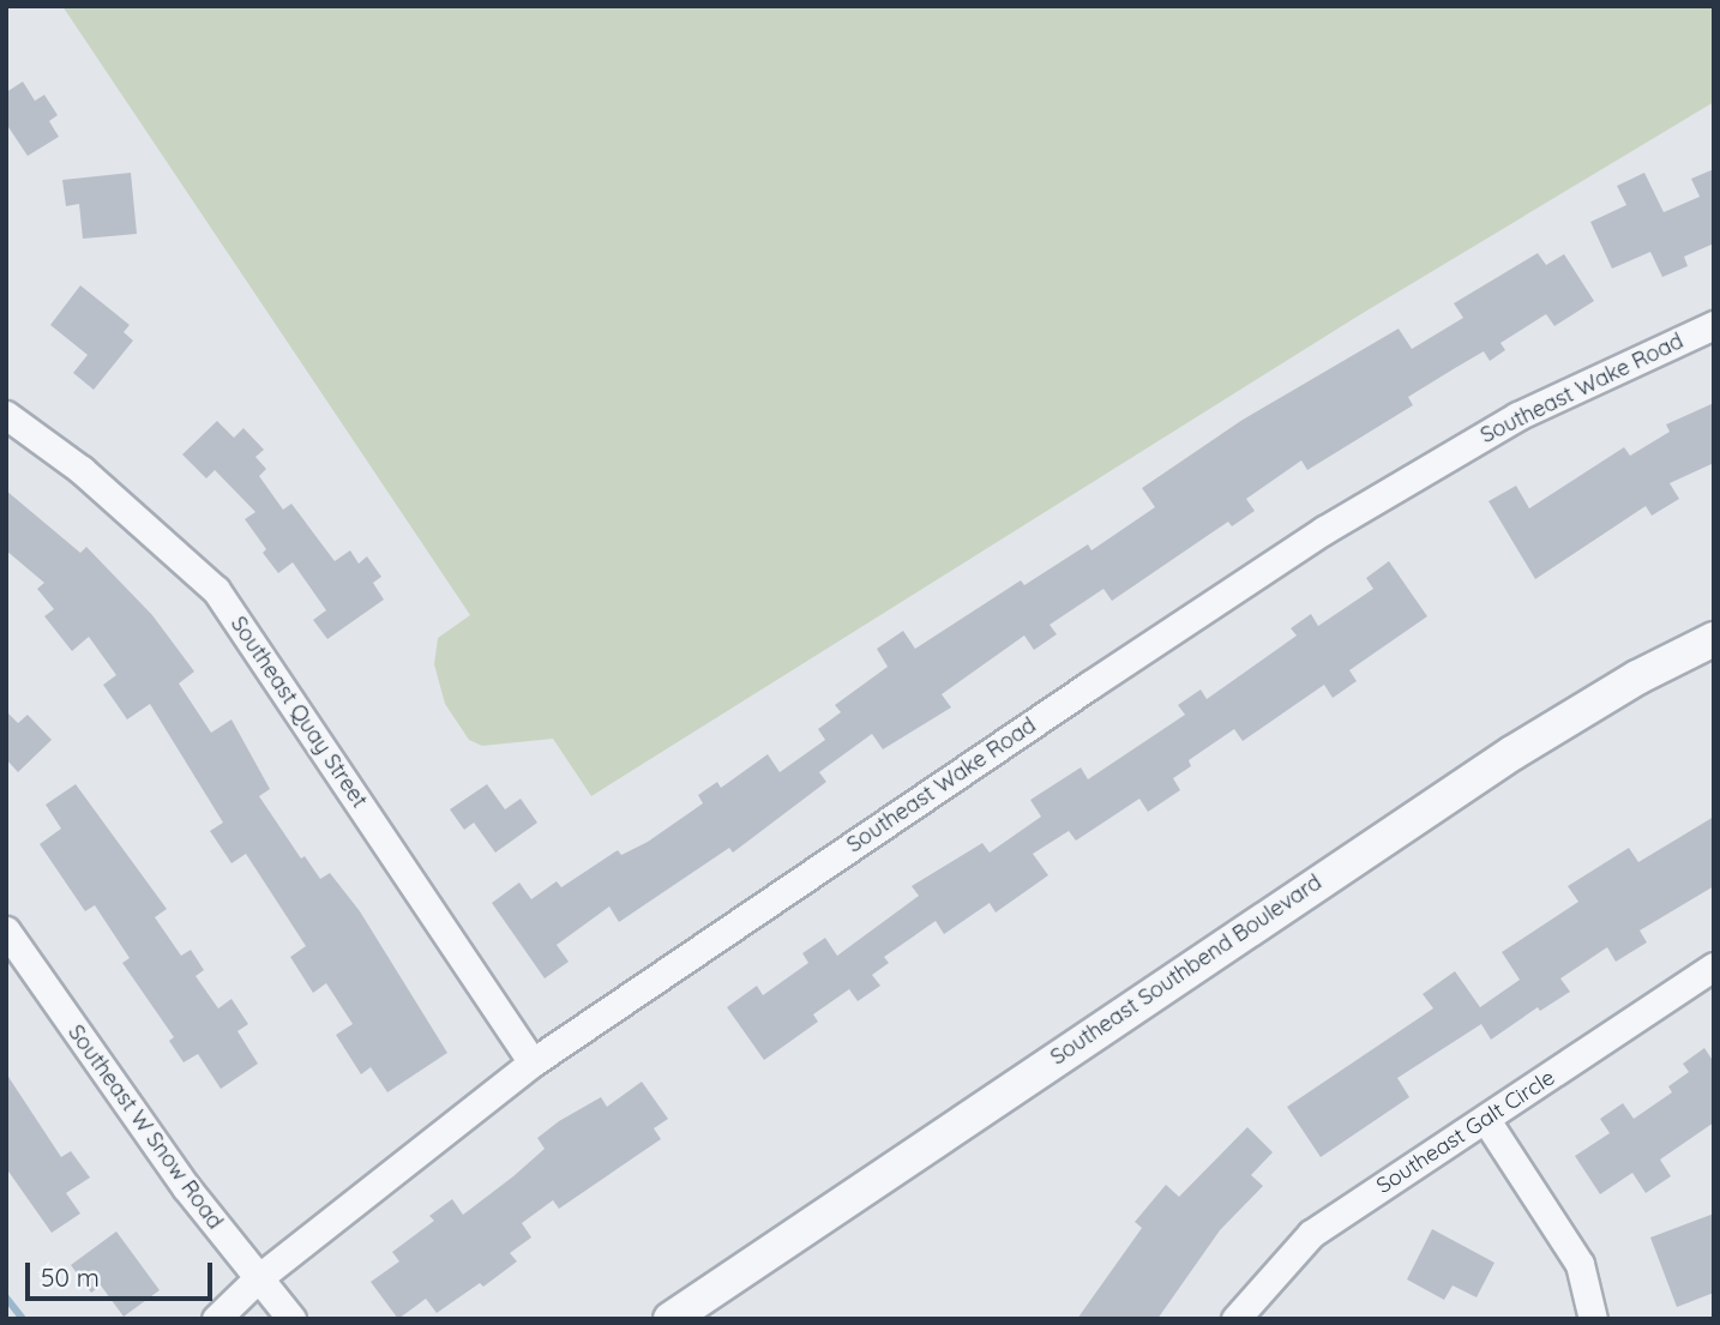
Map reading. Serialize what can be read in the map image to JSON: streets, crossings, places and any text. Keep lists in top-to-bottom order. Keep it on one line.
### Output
{"streets":{"street":["Southeast Wake Road","Southeast Quay Street","Southeast Southbend Boulevard","Southeast W Snow Road","Southeast Galt Circle"]},"crossings":[["Southeast Wake Road","Southeast Quay Street"],["Southeast Wake Road","Southeast W Snow Road"]],"scale_bar":"50 m"}
